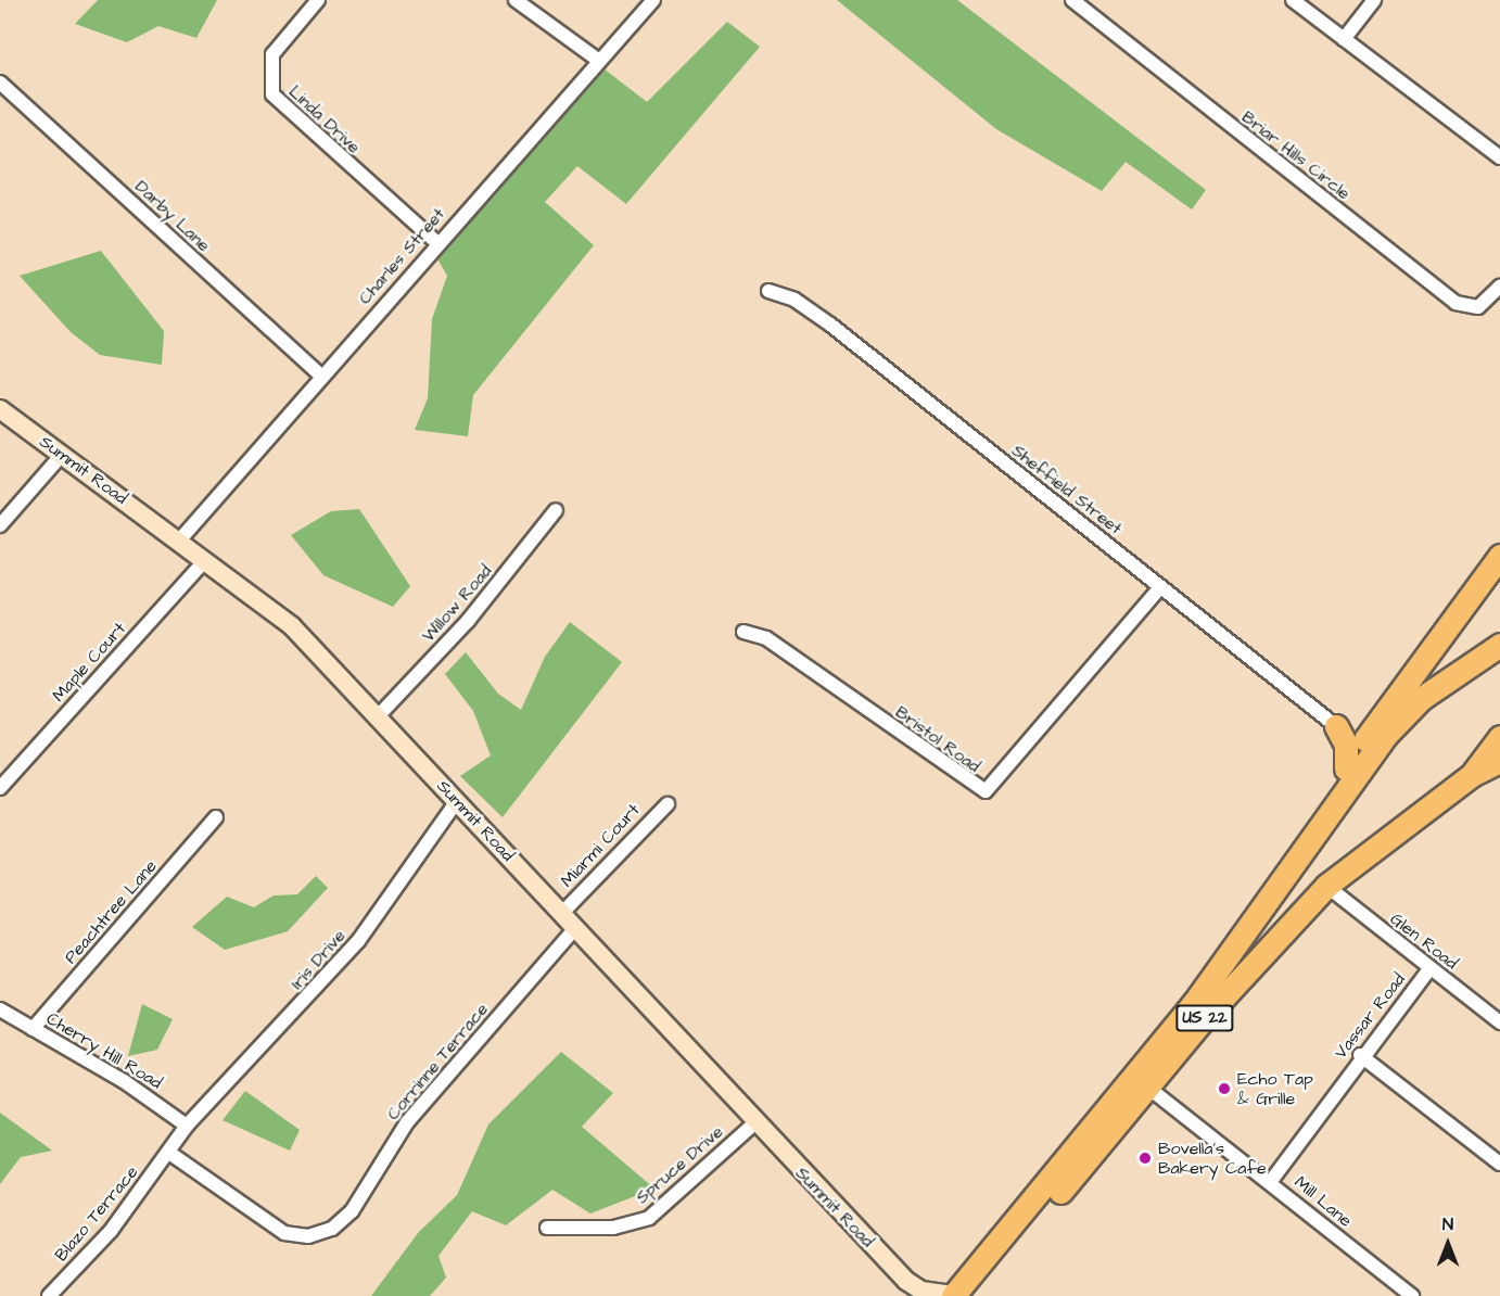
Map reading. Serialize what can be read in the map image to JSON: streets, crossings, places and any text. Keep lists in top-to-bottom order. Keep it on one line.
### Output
{"streets":{"highway":["US 22"],"main road":["Summit Road"],"street":["Linda Drive","Briar Hills Circle","Darby Lane","Charles Street","Sheffield Street","Willow Road","Maple Court","Bristol Road","Miarmi Court","Peachtree Lane","Glen Road","Iris Drive","Vassar Road","Cherry Hill Road","Corrinne Terrace","Spruce Drive","Mill Lane","Blazo Terrace"]},"crossings":[["Linda Drive","Charles Street"],["Darby Lane","Charles Street"],["Charles Street","Summit Road"],["Summit Road","Willow Road"],["Summit Road","Maple Court"],["Summit Road","Miarmi Court"],["Summit Road","Iris Drive"],["Summit Road","US 22"],["Summit Road","Corrinne Terrace"],["Summit Road","Spruce Drive"],["Sheffield Street","Bristol Road"],["Peachtree Lane","Cherry Hill Road"],["Glen Road","Vassar Road"],["Glen Road","US 22"],["Iris Drive","Cherry Hill Road"],["Iris Drive","Corrinne Terrace"],["Iris Drive","Blazo Terrace"],["Vassar Road","Mill Lane"],["US 22","Mill Lane"],["Corrinne Terrace","Blazo Terrace"]],"places":["Echo Tap & Grille","Bovella's Bakery Cafe"],"north":"top"}
